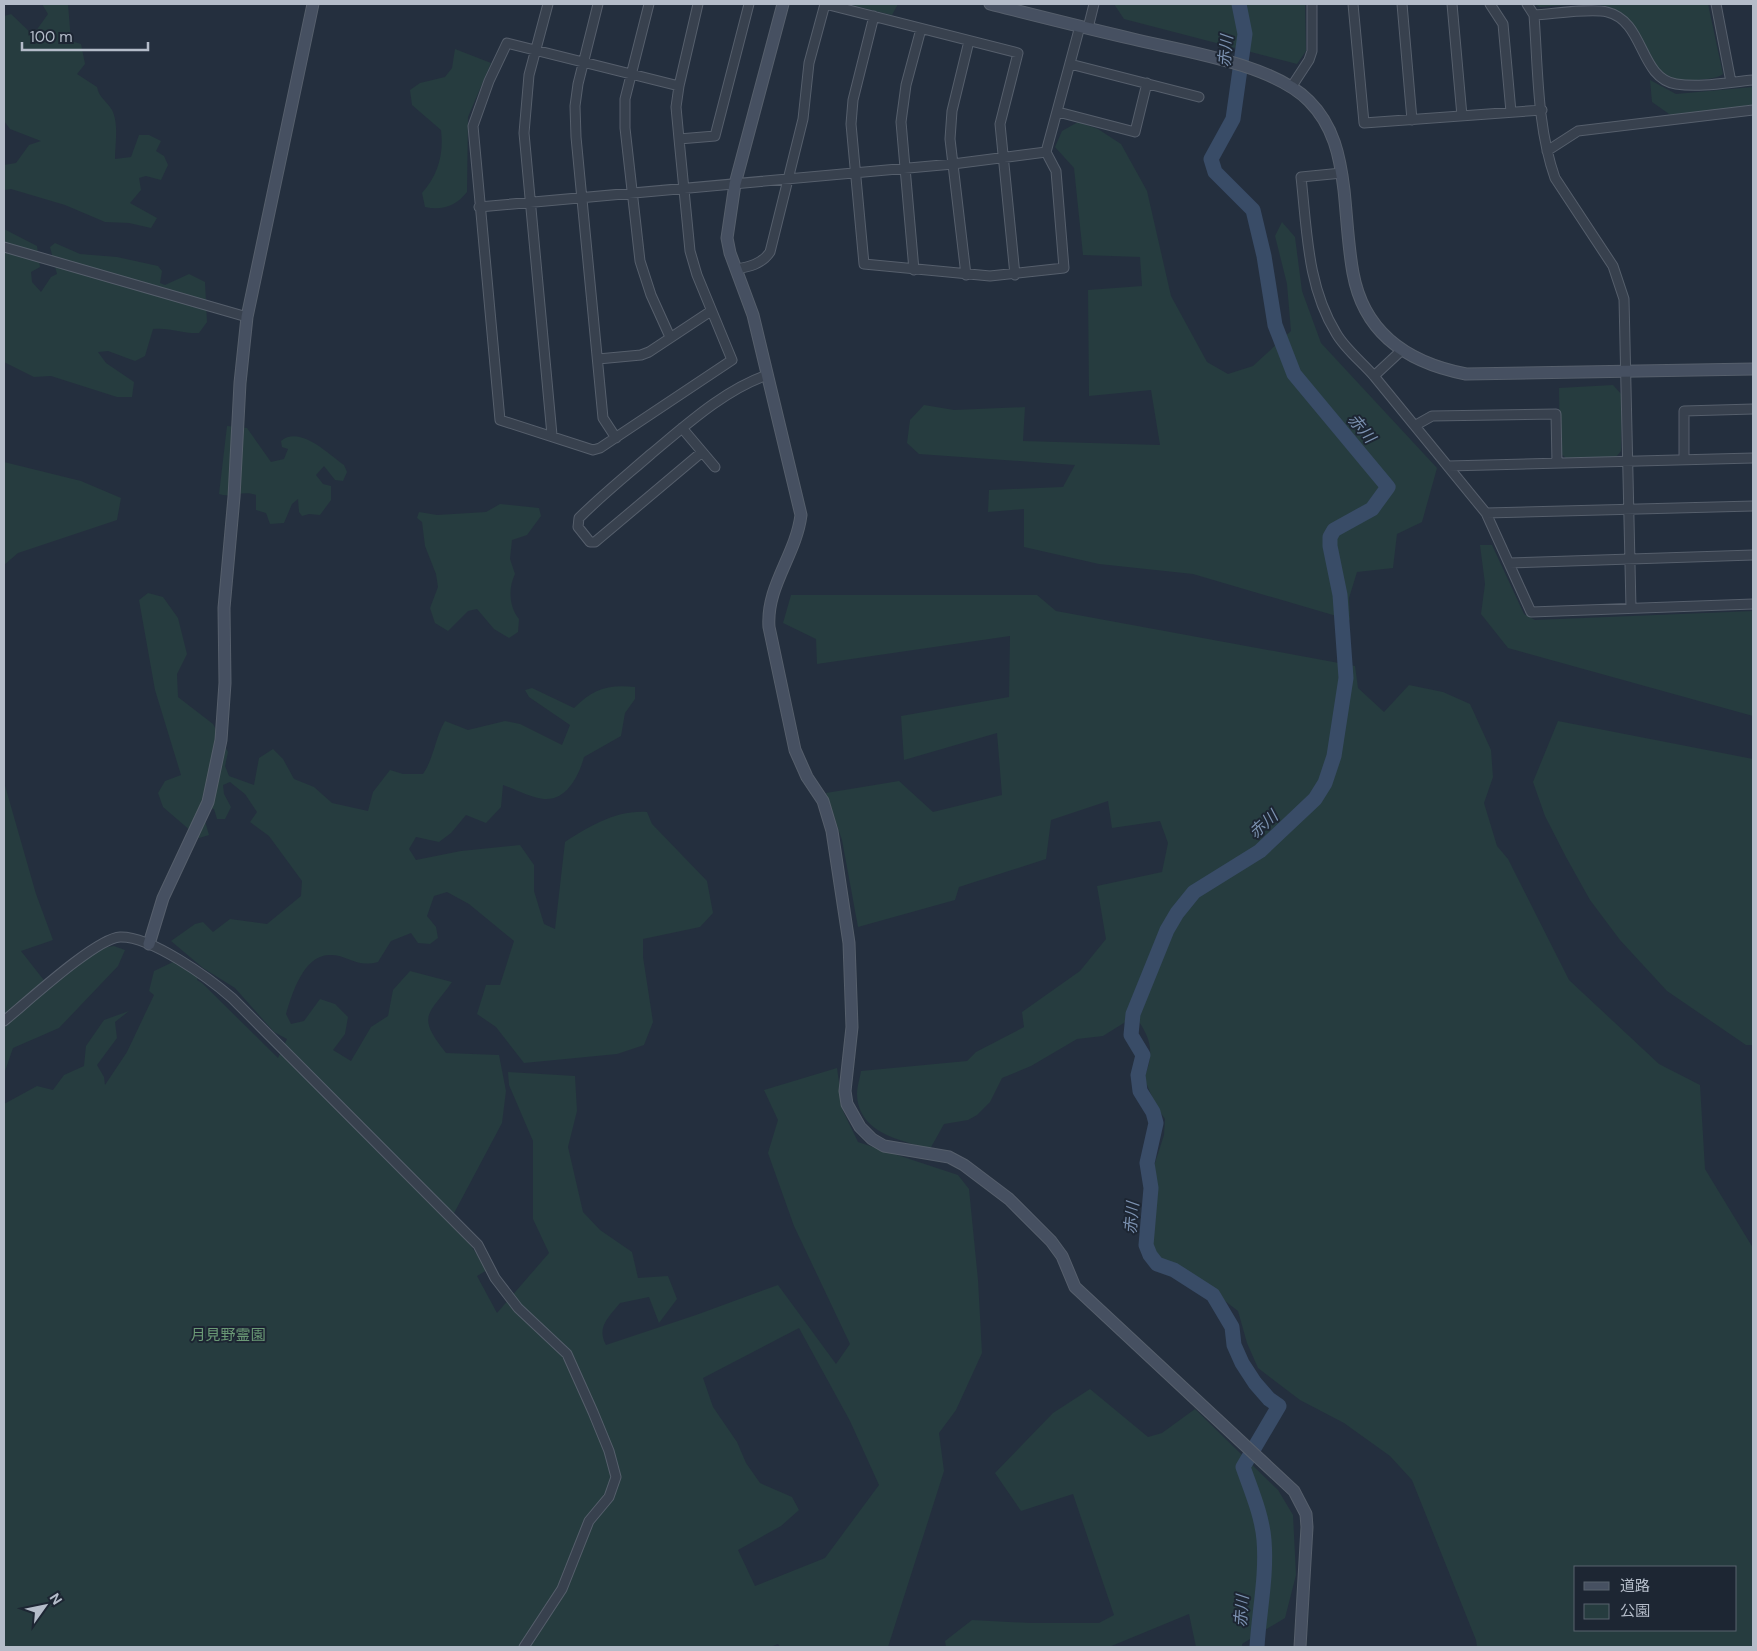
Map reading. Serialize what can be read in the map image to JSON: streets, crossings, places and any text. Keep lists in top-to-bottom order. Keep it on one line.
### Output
{"water":["赤川"],"parks":["月見野霊園"],"legend":["道路","公園"],"scale_bar":"100 m","north":"top right"}
